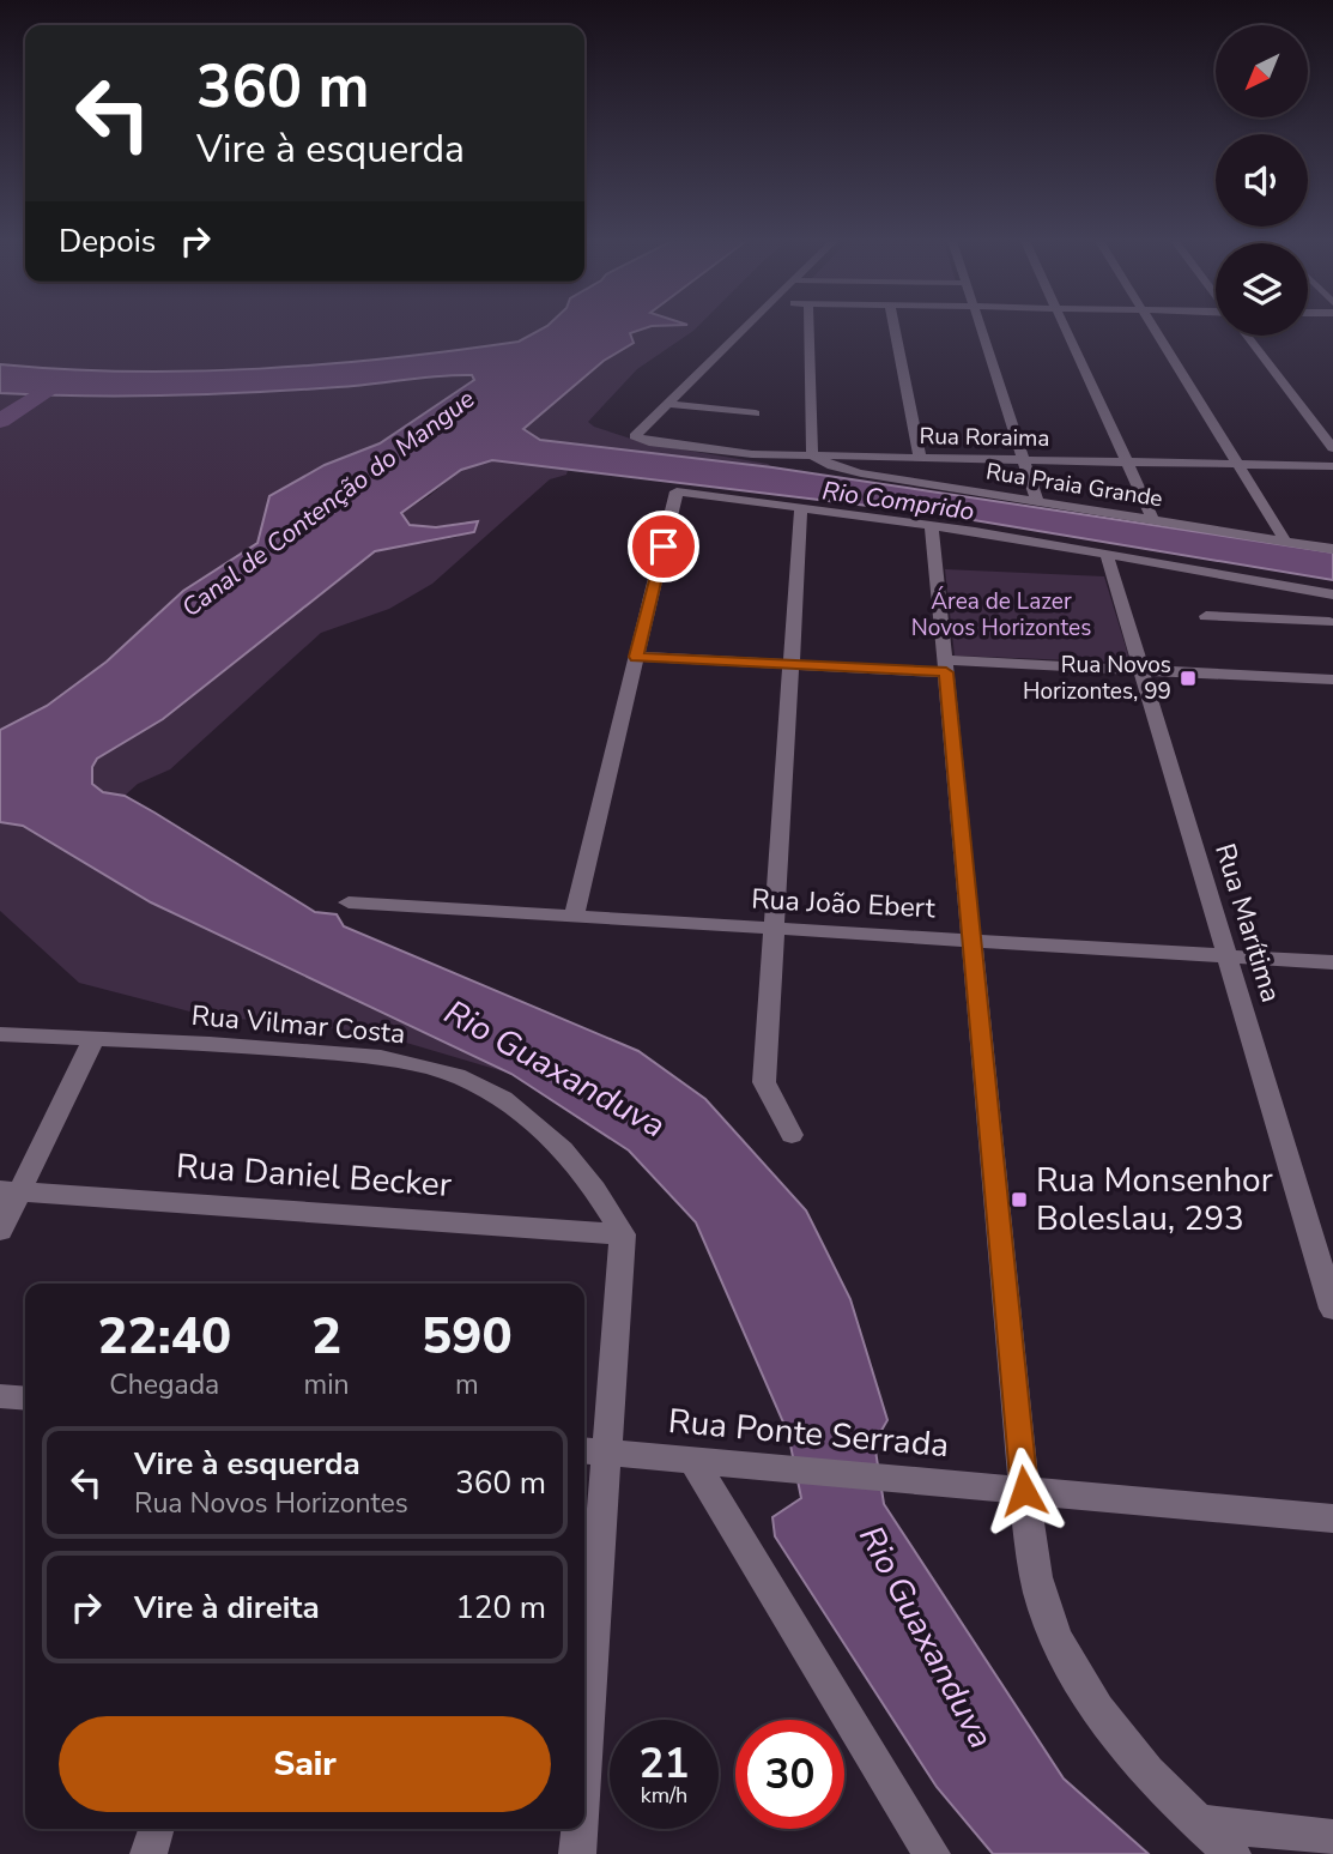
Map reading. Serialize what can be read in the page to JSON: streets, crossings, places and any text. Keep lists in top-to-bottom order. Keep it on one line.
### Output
{"streets":{"street":["Rua Roraima","Rua Praia Grande","Rua João Ebert","Rua Marítima","Rua Vilmar Costa","Rua Daniel Becker","Rua Ponte Serrada"]},"crossings":[["Rua Roraima","Rua Praia Grande"],["Rua João Ebert","Rua Marítima"],["Rua Vilmar Costa","Rua Daniel Becker"]],"water":["Rio Comprido","Canal de Contenção do Mangue","Rio Guaxanduva"],"parks":["Área de Lazer Novos Horizontes"],"places":{"transit":["Rua Novos Horizontes, 99","Rua Monsenhor Boleslau, 293"]},"north":"bottom left","page":{"turn":["360 m","Vire à esquerda"],"then":"Depois","eta":["22:40","Chegada","2","min","590","m"],"list":[{"name":"Vire à esquerda","note":"Rua Novos Horizontes","value":"360 m"},{"name":"Vire à direita","value":"120 m"}],"buttons":"Sair","speed":"21 km/h","limit":"30"}}
